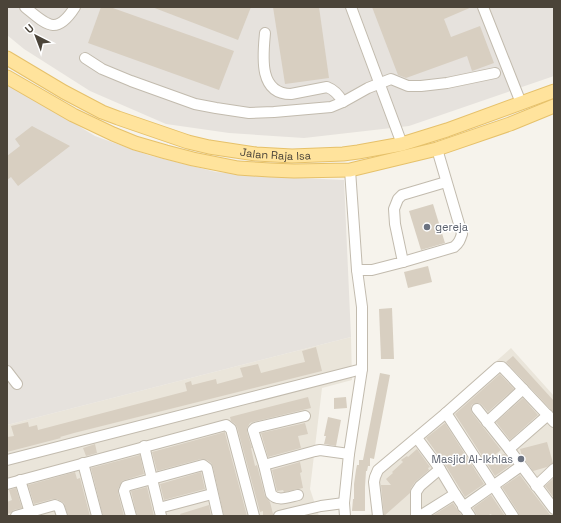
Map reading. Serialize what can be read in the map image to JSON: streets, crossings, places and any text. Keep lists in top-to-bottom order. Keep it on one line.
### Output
{"streets":{"main road":["Jalan Raja Isa"]},"places":["gereja","Masjid Al-Ikhlas"],"north":"top left"}
